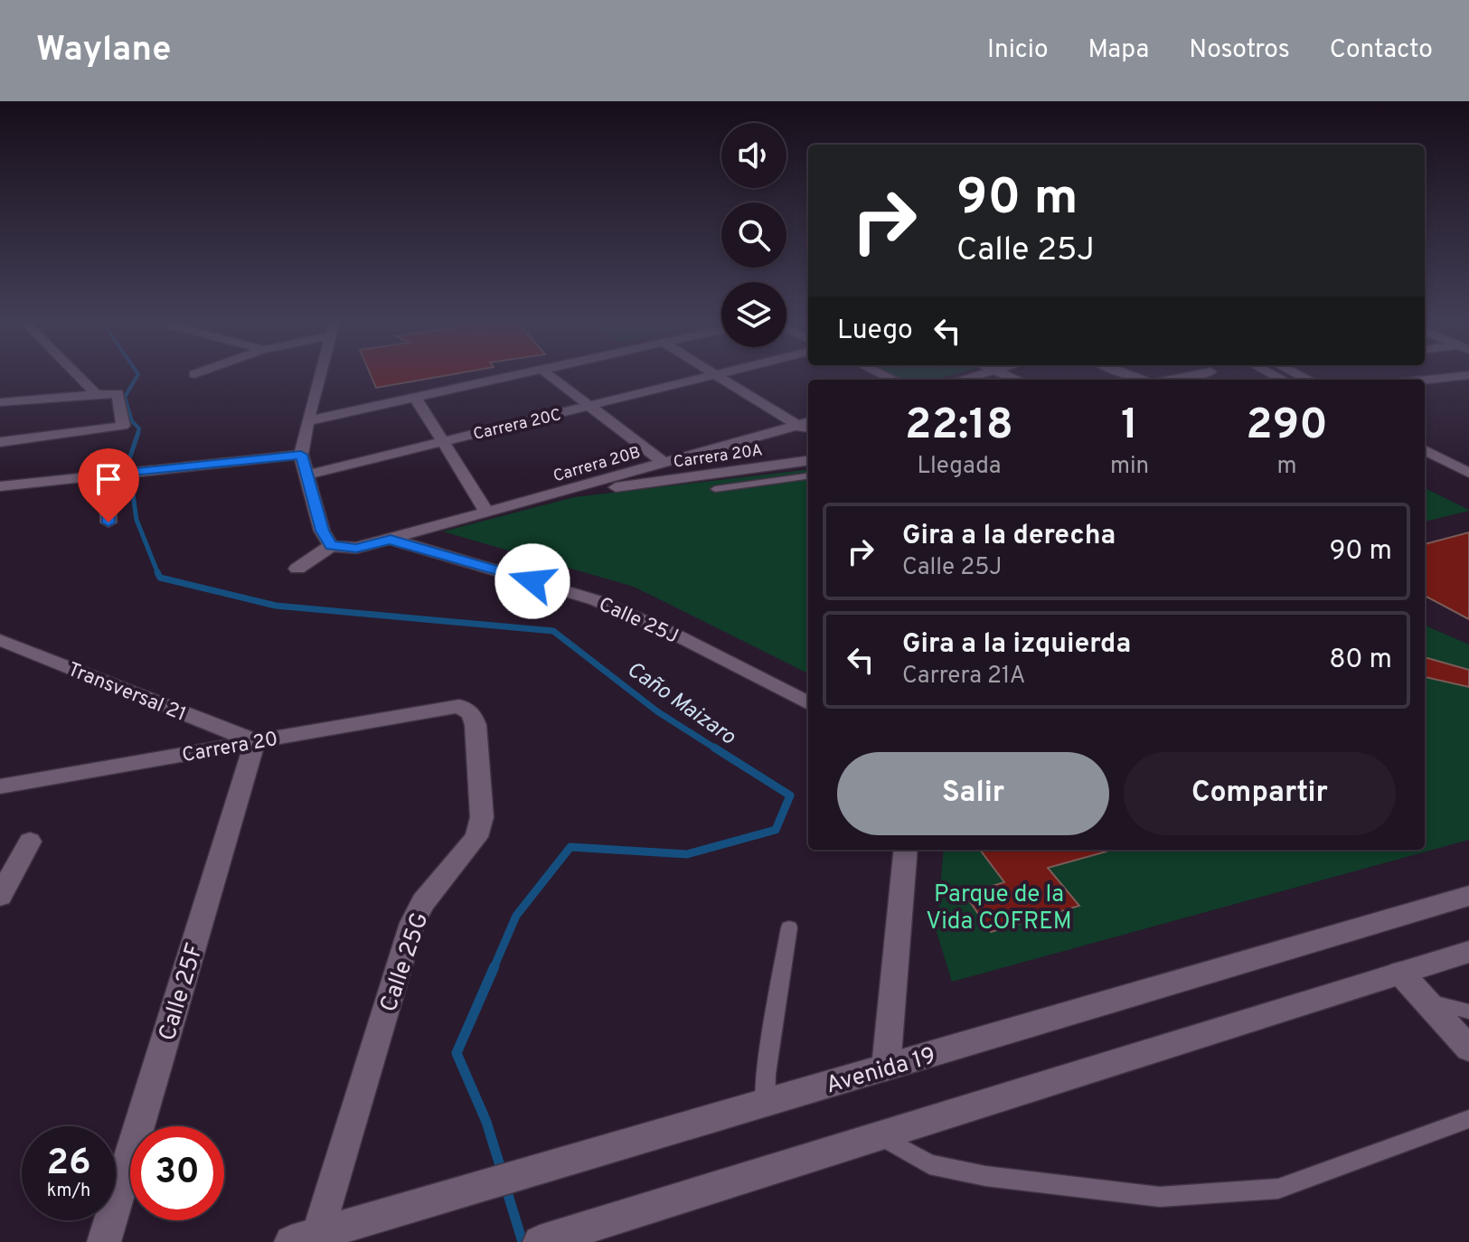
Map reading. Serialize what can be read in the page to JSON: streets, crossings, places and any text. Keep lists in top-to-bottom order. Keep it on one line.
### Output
{"streets":{"street":["Carrera 20C","Carrera 20A","Carrera 20B","Calle 25J","Transversal 21","Carrera 20","Calle 25G","Calle 25F","Avenida 19"]},"crossings":[["Carrera 20A","Carrera 20B"],["Carrera 20B","Calle 25J"],["Transversal 21","Carrera 20"],["Transversal 21","Calle 25F"],["Carrera 20","Calle 25G"],["Carrera 20","Calle 25F"],["Calle 25G","Avenida 19"]],"water":["Caño Maizaro"],"parks":["Parque de la Vida COFREM"],"page":{"header":"Waylane","nav":["Inicio","Mapa","Nosotros","Contacto"],"turn":["90 m","Calle 25J"],"then":"Luego","eta":["22:18","Llegada","1","min","290","m"],"list":[{"name":"Gira a la derecha","note":"Calle 25J","value":"90 m"},{"name":"Gira a la izquierda","note":"Carrera 21A","value":"80 m"}],"buttons":["Salir","Compartir"],"speed":"26 km/h","limit":"30"}}
